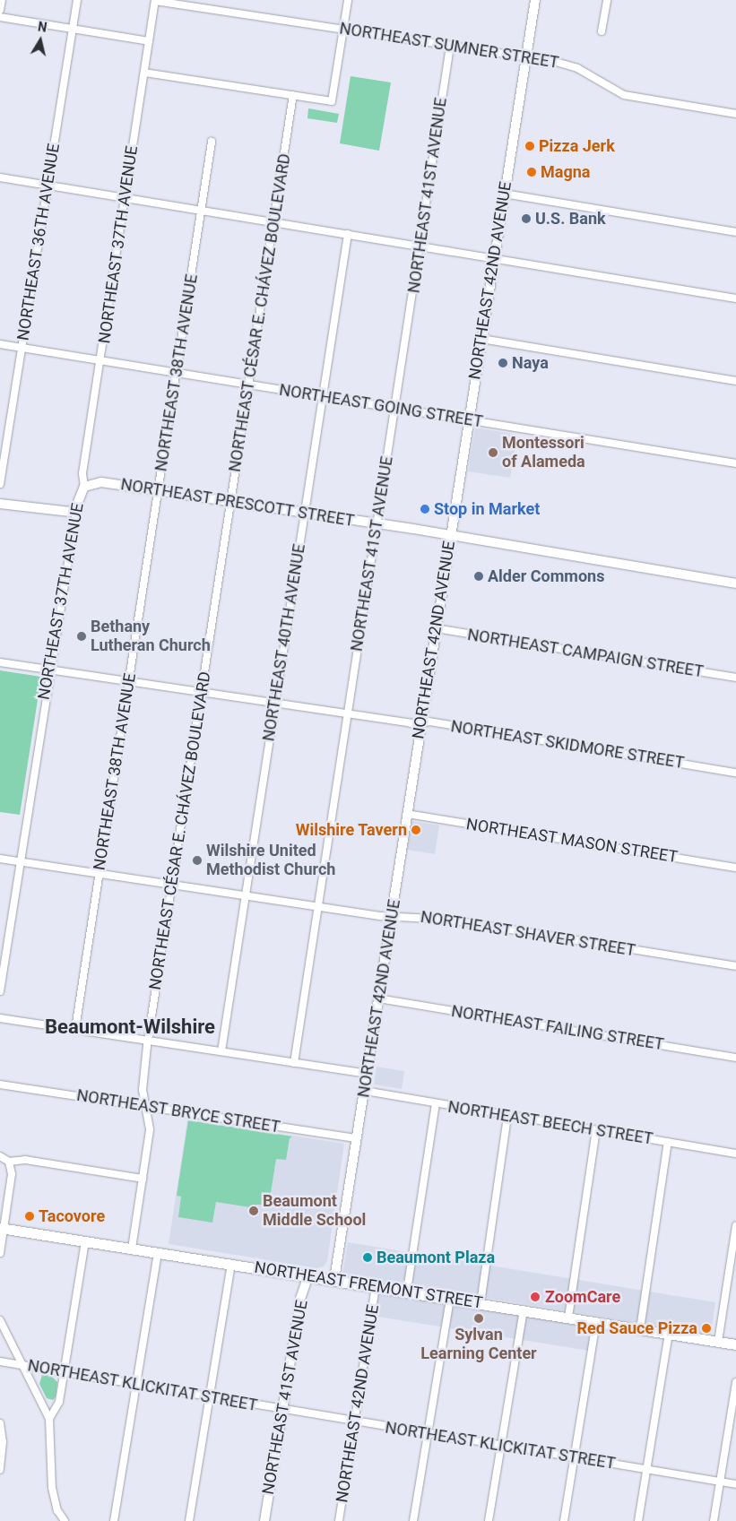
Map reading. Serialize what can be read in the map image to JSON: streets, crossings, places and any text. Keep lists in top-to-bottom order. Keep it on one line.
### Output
{"streets":{"main road":["NORTHEAST FREMONT STREET"],"street":["NORTHEAST SUMNER STREET","NORTHEAST 41ST AVENUE","NORTHEAST 36TH AVENUE","NORTHEAST 37TH AVENUE","NORTHEAST 42ND AVENUE","NORTHEAST CÉSAR E. CHÁVEZ BOULEVARD","NORTHEAST 38TH AVENUE","NORTHEAST GOING STREET","NORTHEAST PRESCOTT STREET","NORTHEAST 40TH AVENUE","NORTHEAST CAMPAIGN STREET","NORTHEAST SKIDMORE STREET","NORTHEAST MASON STREET","NORTHEAST SHAVER STREET","NORTHEAST FAILING STREET","NORTHEAST BRYCE STREET","NORTHEAST BEECH STREET","NORTHEAST KLICKITAT STREET"]},"crossings":[["NORTHEAST SUMNER STREET","NORTHEAST 41ST AVENUE"],["NORTHEAST SUMNER STREET","NORTHEAST 37TH AVENUE"],["NORTHEAST SUMNER STREET","NORTHEAST 42ND AVENUE"],["NORTHEAST 41ST AVENUE","NORTHEAST GOING STREET"],["NORTHEAST 41ST AVENUE","NORTHEAST PRESCOTT STREET"],["NORTHEAST 41ST AVENUE","NORTHEAST SKIDMORE STREET"],["NORTHEAST 41ST AVENUE","NORTHEAST SHAVER STREET"],["NORTHEAST 41ST AVENUE","NORTHEAST FREMONT STREET"],["NORTHEAST 41ST AVENUE","NORTHEAST KLICKITAT STREET"],["NORTHEAST 36TH AVENUE","NORTHEAST GOING STREET"],["NORTHEAST 37TH AVENUE","NORTHEAST GOING STREET"],["NORTHEAST 37TH AVENUE","NORTHEAST PRESCOTT STREET"],["NORTHEAST 37TH AVENUE","NORTHEAST SKIDMORE STREET"],["NORTHEAST 37TH AVENUE","NORTHEAST SHAVER STREET"],["NORTHEAST 42ND AVENUE","NORTHEAST GOING STREET"],["NORTHEAST 42ND AVENUE","NORTHEAST PRESCOTT STREET"],["NORTHEAST 42ND AVENUE","NORTHEAST CAMPAIGN STREET"],["NORTHEAST 42ND AVENUE","NORTHEAST SKIDMORE STREET"],["NORTHEAST 42ND AVENUE","NORTHEAST MASON STREET"],["NORTHEAST 42ND AVENUE","NORTHEAST SHAVER STREET"],["NORTHEAST 42ND AVENUE","NORTHEAST FAILING STREET"],["NORTHEAST 42ND AVENUE","NORTHEAST BRYCE STREET"],["NORTHEAST 42ND AVENUE","NORTHEAST BEECH STREET"],["NORTHEAST 42ND AVENUE","NORTHEAST FREMONT STREET"],["NORTHEAST 42ND AVENUE","NORTHEAST KLICKITAT STREET"],["NORTHEAST CÉSAR E. CHÁVEZ BOULEVARD","NORTHEAST GOING STREET"],["NORTHEAST CÉSAR E. CHÁVEZ BOULEVARD","NORTHEAST PRESCOTT STREET"],["NORTHEAST CÉSAR E. CHÁVEZ BOULEVARD","NORTHEAST SKIDMORE STREET"],["NORTHEAST CÉSAR E. CHÁVEZ BOULEVARD","NORTHEAST SHAVER STREET"],["NORTHEAST CÉSAR E. CHÁVEZ BOULEVARD","NORTHEAST BRYCE STREET"],["NORTHEAST CÉSAR E. CHÁVEZ BOULEVARD","NORTHEAST FREMONT STREET"],["NORTHEAST 38TH AVENUE","NORTHEAST GOING STREET"],["NORTHEAST 38TH AVENUE","NORTHEAST PRESCOTT STREET"],["NORTHEAST 38TH AVENUE","NORTHEAST SKIDMORE STREET"],["NORTHEAST 38TH AVENUE","NORTHEAST SHAVER STREET"],["NORTHEAST GOING STREET","NORTHEAST 40TH AVENUE"],["NORTHEAST PRESCOTT STREET","NORTHEAST 40TH AVENUE"],["NORTHEAST 40TH AVENUE","NORTHEAST SKIDMORE STREET"],["NORTHEAST 40TH AVENUE","NORTHEAST SHAVER STREET"]],"districts":["Beaumont-Wilshire"],"places":["Pizza Jerk","Magna","U.S. Bank","Naya","Montessori of Alameda","Stop in Market","Alder Commons","Bethany Lutheran Church","Wilshire Tavern","Wilshire United Methodist Church","Beaumont Middle School","Tacovore","Beaumont Plaza","ZoomCare","Sylvan Learning Center","Red Sauce Pizza"],"north":"top"}
